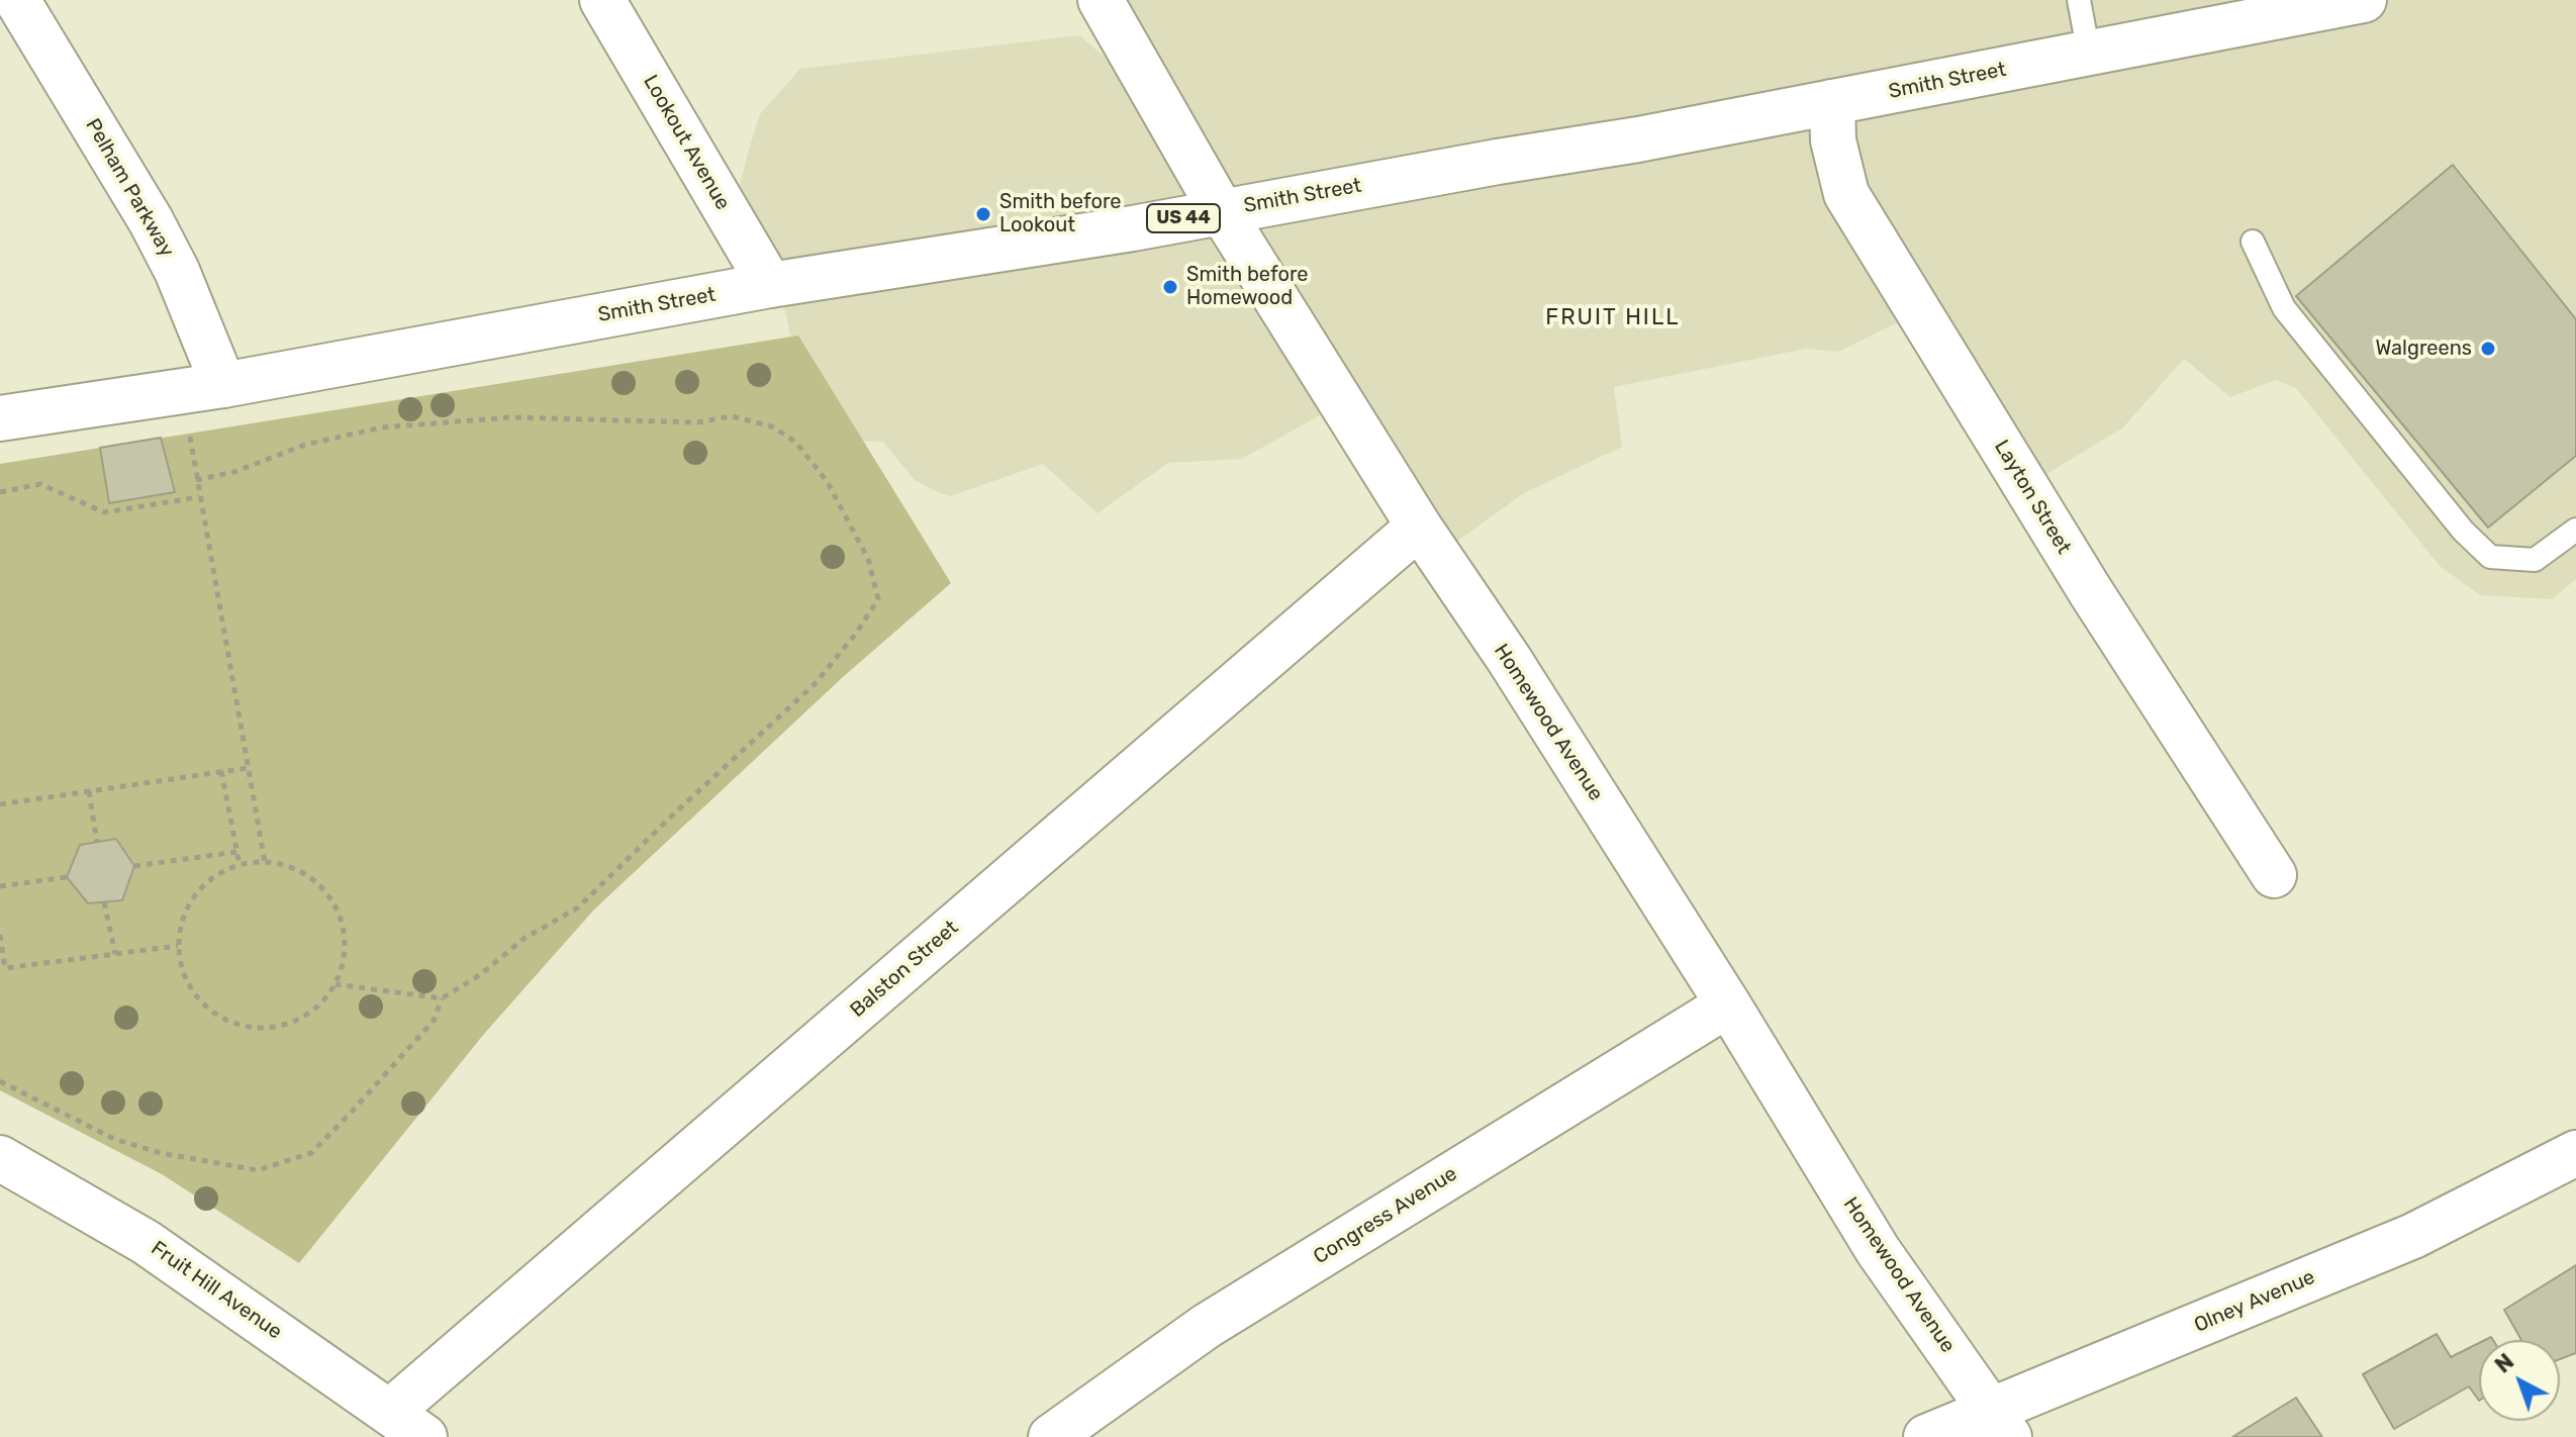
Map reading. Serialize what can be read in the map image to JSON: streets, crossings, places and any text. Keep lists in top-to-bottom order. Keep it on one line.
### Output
{"streets":{"street":["Smith Street","Lookout Avenue","Pelham Parkway","US 44","Layton Street","Homewood Avenue","Balston Street","Congress Avenue","Fruit Hill Avenue","Olney Avenue"]},"crossings":[["Smith Street","Lookout Avenue"],["Smith Street","Pelham Parkway"],["Smith Street","Layton Street"],["Smith Street","Homewood Avenue"],["Homewood Avenue","Balston Street"],["Homewood Avenue","Congress Avenue"],["Homewood Avenue","Olney Avenue"],["Balston Street","Fruit Hill Avenue"]],"districts":["FRUIT HILL"],"places":["Smith before Lookout","Smith before Homewood","Walgreens"],"north":"top left"}
